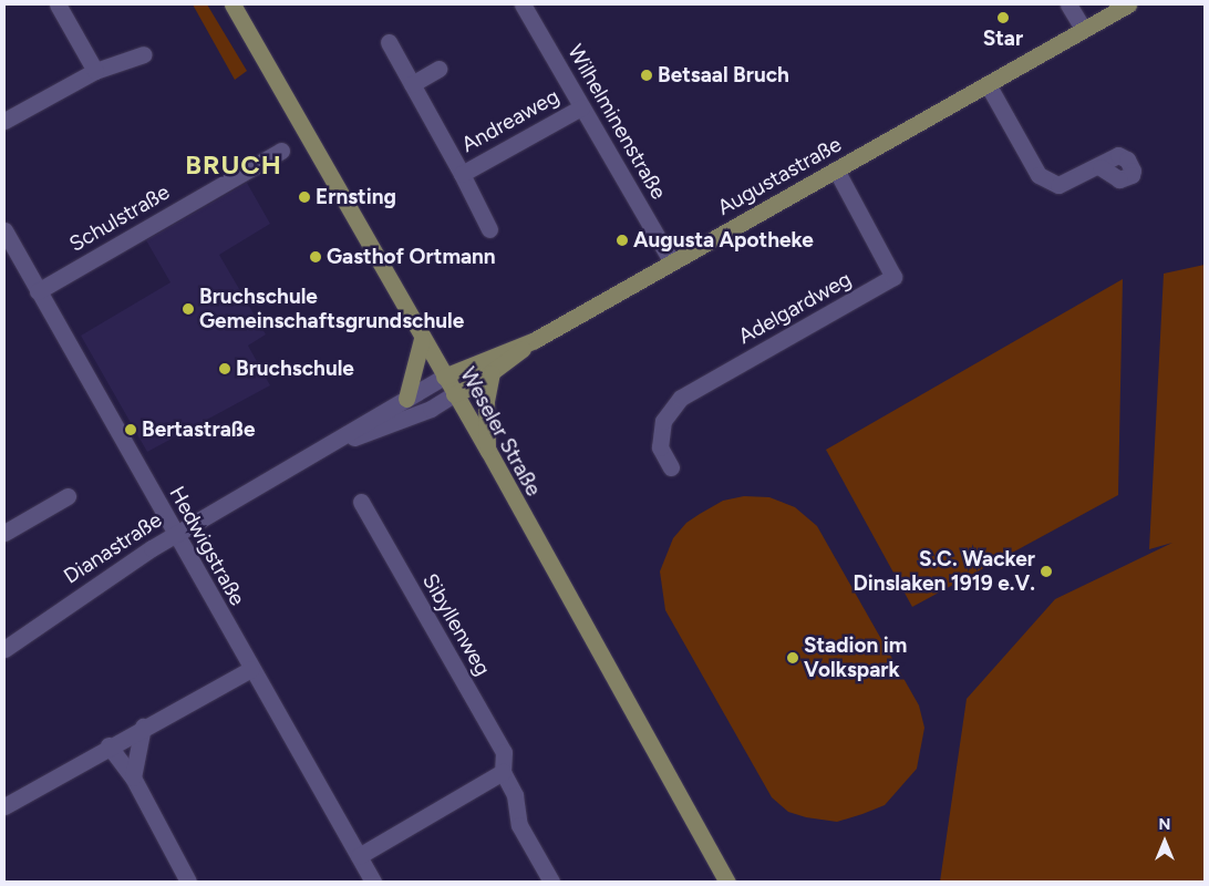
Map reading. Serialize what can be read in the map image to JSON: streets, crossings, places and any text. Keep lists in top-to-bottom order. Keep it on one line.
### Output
{"streets":{"main road":["Augustastraße","Weseler Straße"],"street":["Andreaweg","Wilhelminenstraße","Schulstraße","Adelgardweg","Hedwigstraße","Dianastraße","Sibyllenweg"]},"crossings":[["Andreaweg","Wilhelminenstraße"],["Wilhelminenstraße","Augustastraße"],["Augustastraße","Adelgardweg"],["Augustastraße","Weseler Straße"],["Augustastraße","Dianastraße"],["Schulstraße","Hedwigstraße"],["Weseler Straße","Dianastraße"],["Hedwigstraße","Dianastraße"]],"districts":["BRUCH"],"places":["Star","Betsaal Bruch","Ernsting","Augusta Apotheke","Gasthof Ortmann","Bruchschule Gemeinschaftsgrundschule","Bruchschule","Bertastraße","S.C. Wacker Dinslaken 1919 e.V.","Stadion im Volkspark"],"north":"top"}
